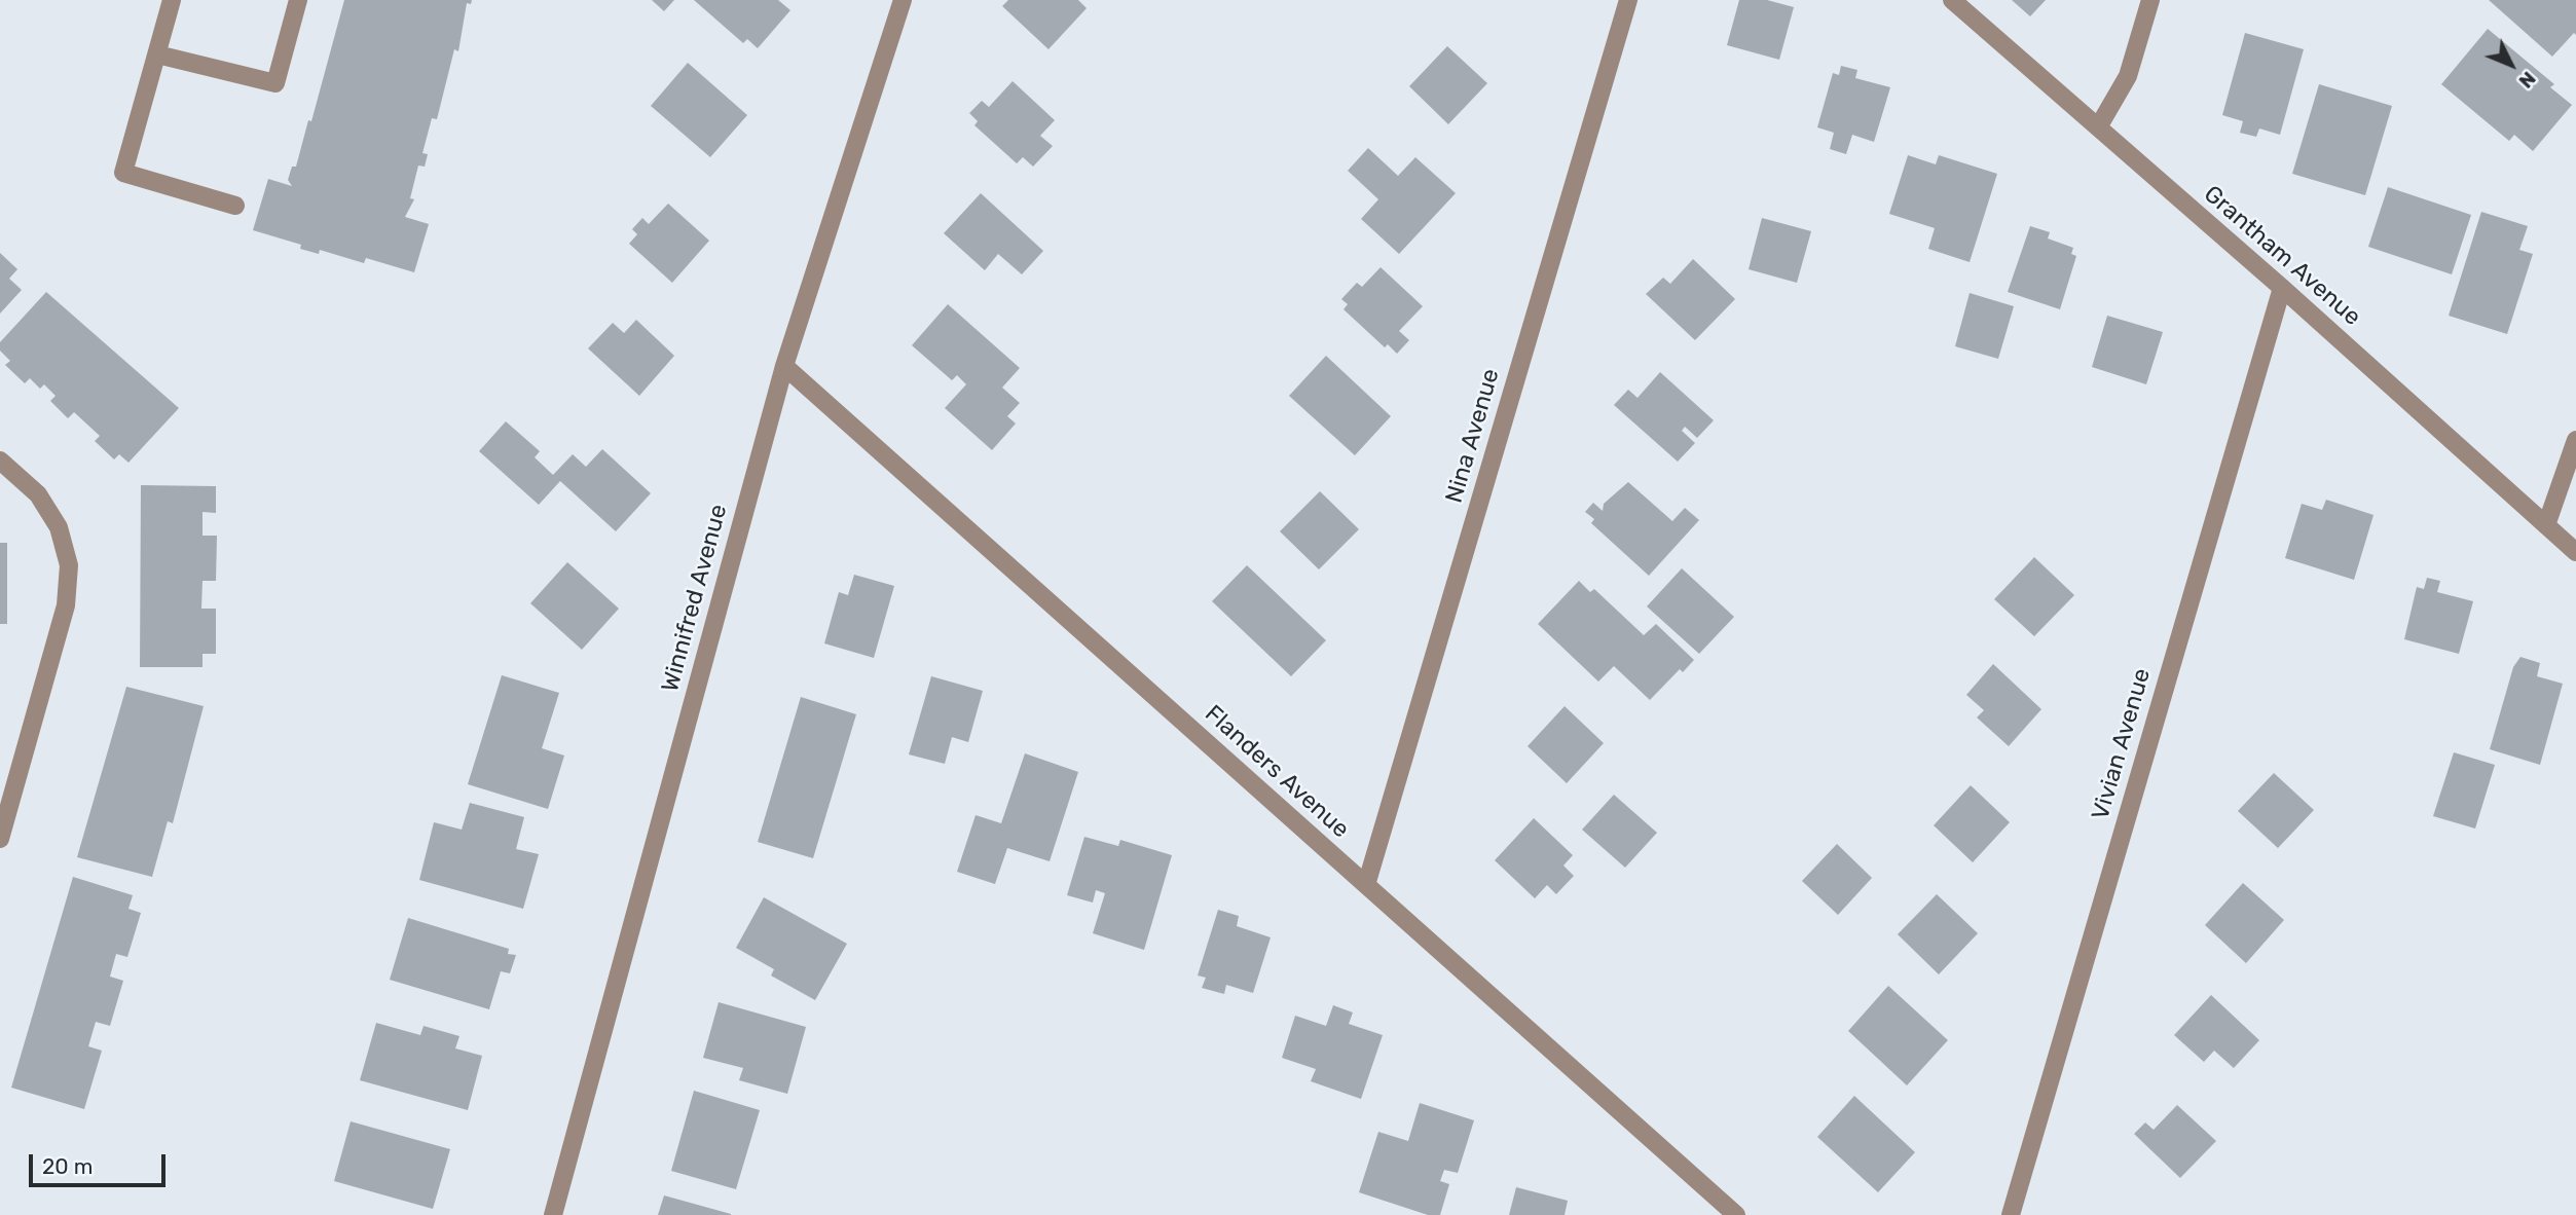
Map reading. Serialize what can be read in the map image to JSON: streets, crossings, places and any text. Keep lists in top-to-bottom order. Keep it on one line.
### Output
{"streets":{"street":["Grantham Avenue","Nina Avenue","Winnifred Avenue","Vivian Avenue","Flanders Avenue"]},"crossings":[["Grantham Avenue","Vivian Avenue"],["Nina Avenue","Flanders Avenue"],["Winnifred Avenue","Flanders Avenue"]],"scale_bar":"20 m","north":"bottom right"}
